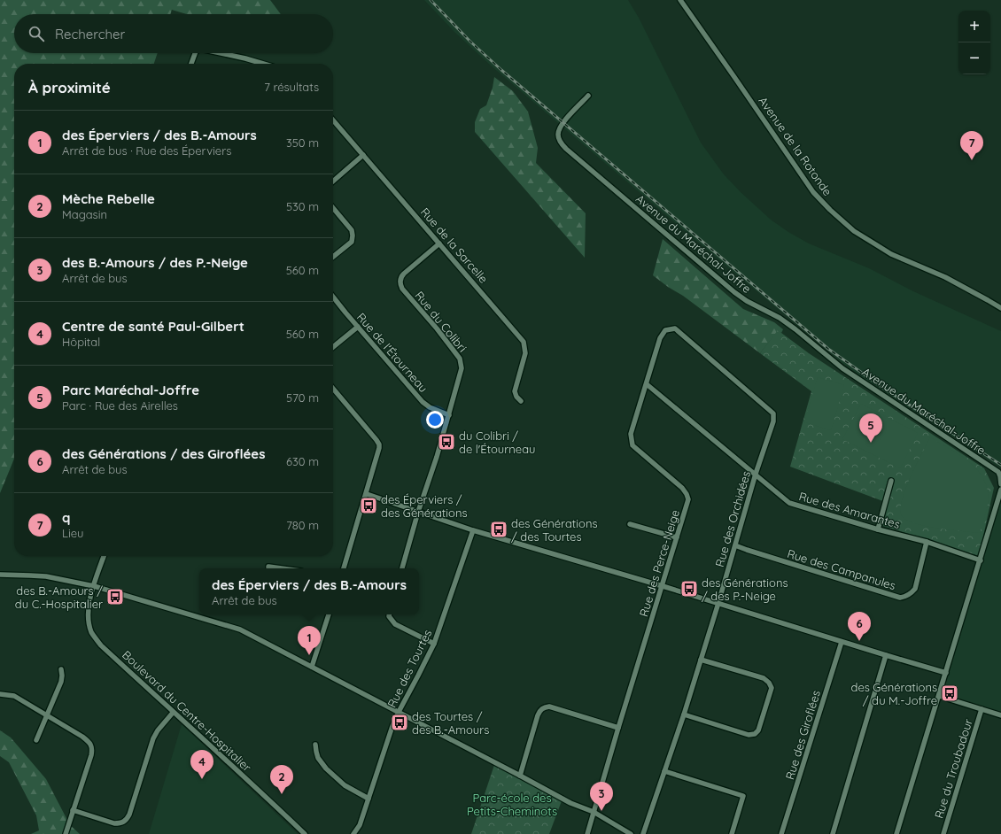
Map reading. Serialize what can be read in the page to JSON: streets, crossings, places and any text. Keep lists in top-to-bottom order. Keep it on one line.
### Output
{"streets":{"street":["Avenue de la Rotonde","Avenue du Maréchal-Joffre","Rue de la Sarcelle","Rue du Colibri","Rue de l'Étourneau","Rue des Amarantes","Rue des Orchidées","Rue des Perce-Neige","Rue des Campanules","Rue des Tourtes","Boulevard du Centre-Hospitalier","Rue des Giroflées","Rue du Troubadour"]},"crossings":[["Rue de la Sarcelle","Rue du Colibri"],["Rue du Colibri","Rue de l'Étourneau"],["Rue des Amarantes","Rue des Orchidées"],["Rue des Amarantes","Rue des Perce-Neige"],["Rue des Amarantes","Rue des Campanules"],["Rue des Orchidées","Rue des Perce-Neige"],["Rue des Orchidées","Rue des Campanules"]],"parks":["Parc-école des Petits-Cheminots"],"places":{"bus stop":["du Colibri / de l'Étourneau","des Éperviers / des Générations","des Générations / des Tourtes","des Générations / des P.-Neige","des B.-Amours / du C.-Hospitalier","des Générations / du M.-Joffre","des Tourtes / des B.-Amours"]},"page":{"map_buttons":["+","−"],"search":"Rechercher","heading":["À proximité","7 résultats"],"list":[{"mark":"1","name":"des Éperviers / des B.-Amours","note":"Arrêt de bus · Rue des Éperviers","value":"350 m"},{"mark":"2","name":"Mèche Rebelle","note":"Magasin","value":"530 m"},{"mark":"3","name":"des B.-Amours / des P.-Neige","note":"Arrêt de bus","value":"560 m"},{"mark":"4","name":"Centre de santé Paul-Gilbert","note":"Hôpital","value":"560 m"},{"mark":"5","name":"Parc Maréchal-Joffre","note":"Parc · Rue des Airelles","value":"570 m"},{"mark":"6","name":"des Générations / des Giroflées","note":"Arrêt de bus","value":"630 m"},{"mark":"7","name":"q","note":"Lieu","value":"780 m"}],"pins":["7","5","6","1","4","2","3"],"popup":["des Éperviers / des B.-Amours","Arrêt de bus"]}}
